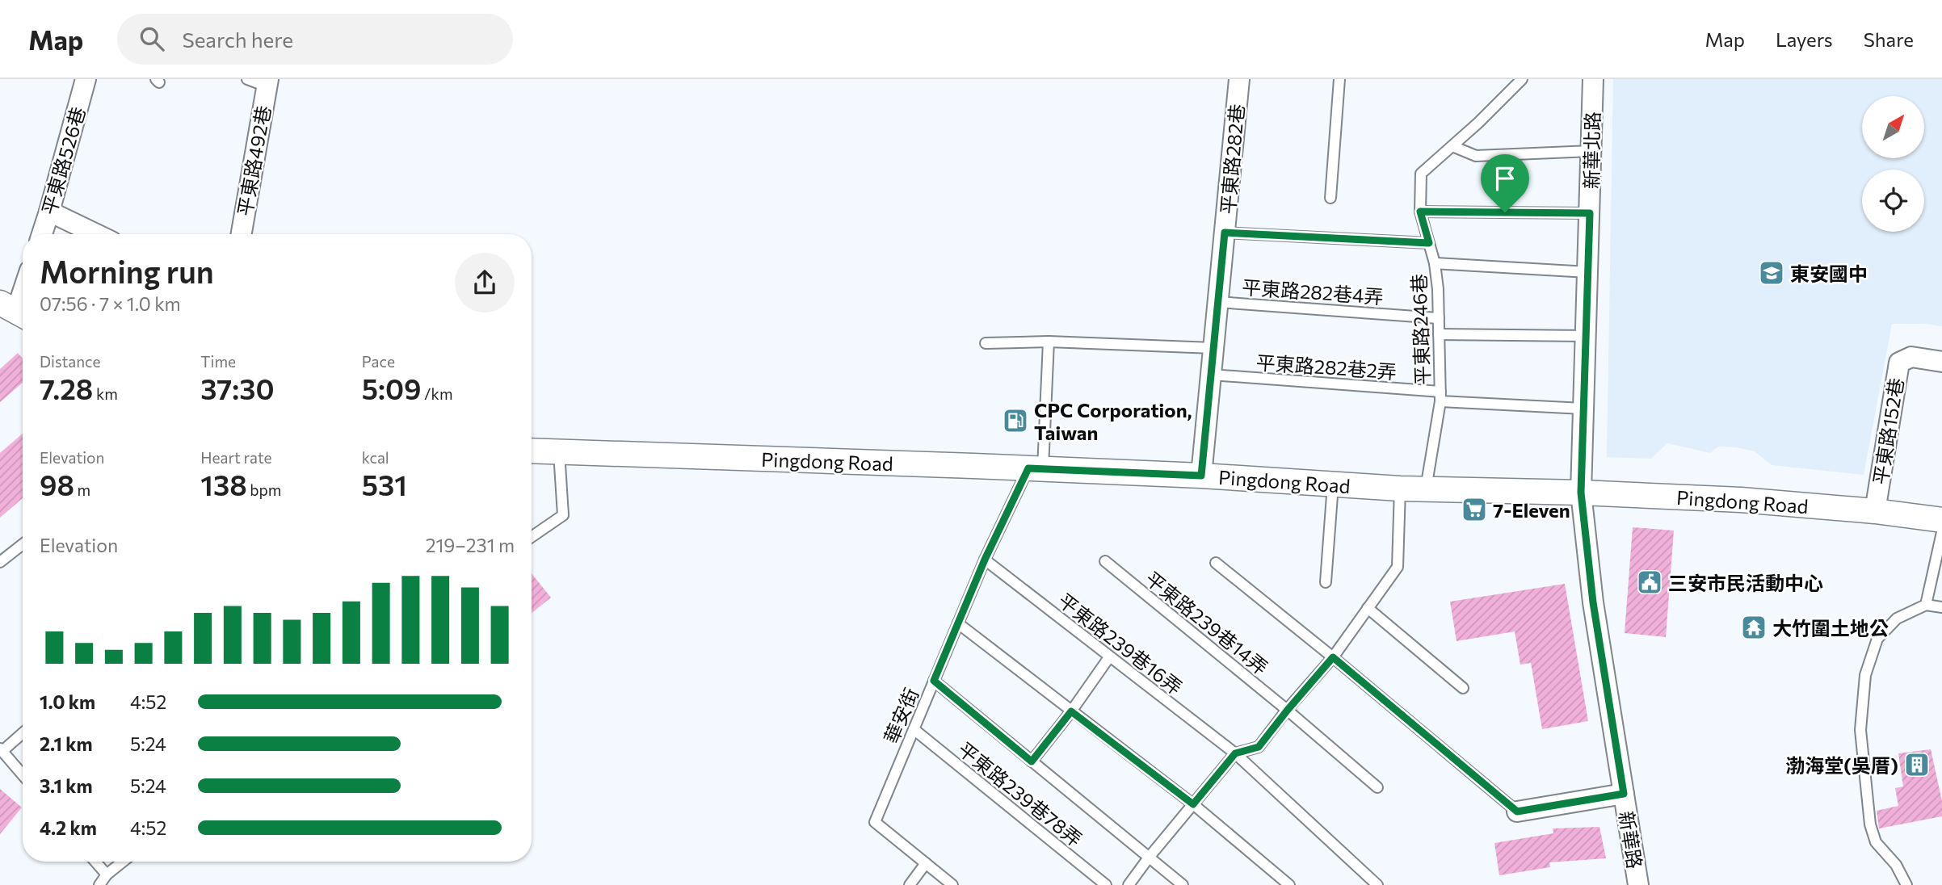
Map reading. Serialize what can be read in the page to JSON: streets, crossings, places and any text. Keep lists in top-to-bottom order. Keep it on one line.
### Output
{"streets":{"street":["新華北路","平東路282巷","平東路526巷","平東路492巷","平東路152巷","Pingdong Road","新華路"],"lane":["平東路282巷4弄","平東路246巷","平東路282巷2弄","平東路239巷14弄","平東路239巷16弄","華安街","平東路239巷78弄"]},"crossings":[["新華北路","平東路282巷2弄"],["新華北路","Pingdong Road"],["新華北路","新華路"],["平東路282巷","平東路282巷4弄"],["平東路282巷","平東路282巷2弄"],["平東路282巷","Pingdong Road"],["平東路282巷4弄","平東路246巷"],["平東路246巷","平東路282巷2弄"],["平東路246巷","Pingdong Road"],["平東路152巷","Pingdong Road"],["Pingdong Road","華安街"],["Pingdong Road","新華路"],["平東路239巷16弄","華安街"],["華安街","平東路239巷78弄"]],"places":{"school or university":["東安國中"],"fuel station":["CPC Corporation, Taiwan"],"supermarket":["7-Eleven"],"public building":["三安市民活動中心"],"temple":["大竹圍土地公"],"building":["渤海堂(吳厝)"]},"north":"top right","page":{"header":"Map","search":"Search here","nav":["Map","Layers","Share"],"heading":["Morning run","07:56 · 7 × 1.0 km"],"stats":[["Distance","7.28 km"],["Time","37:30"],["Pace","5:09 /km"],["Elevation","98 m"],["Heart rate","138 bpm"],["kcal","531"]],"chart":["Elevation","219–231 m"],"list":[{"name":"1.0 km","note":"4:52"},{"name":"2.1 km","note":"5:24"},{"name":"3.1 km","note":"5:24"},{"name":"4.2 km","note":"4:52"}]}}
